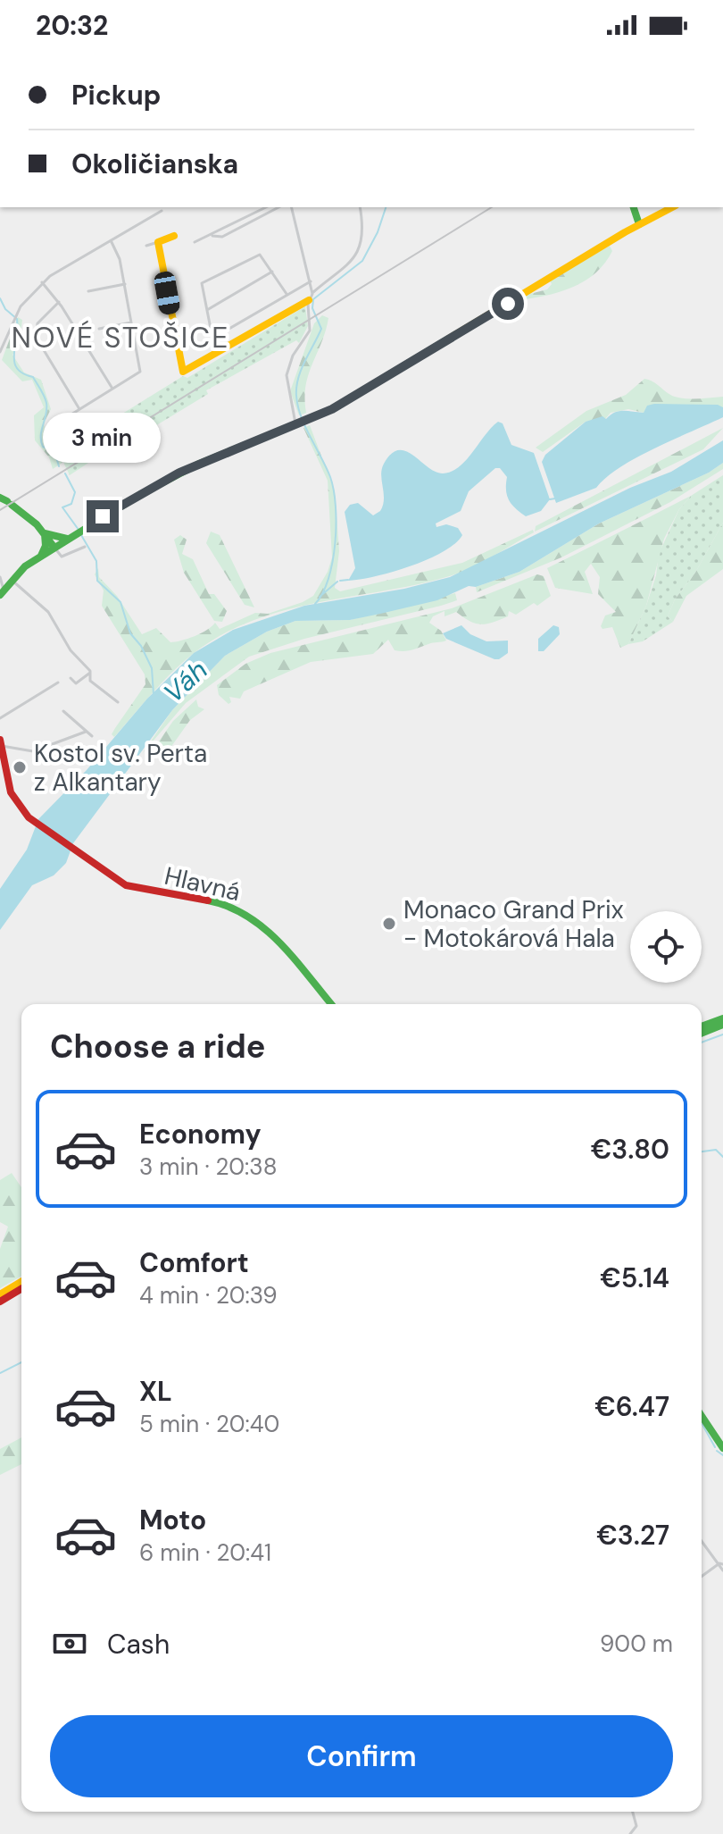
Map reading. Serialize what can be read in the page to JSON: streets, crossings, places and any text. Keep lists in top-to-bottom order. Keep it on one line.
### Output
{"streets":{"main road":["Hlavná"]},"districts":["NOVÉ STOŠICE"],"water":["Váh"],"places":["Kostol sv. Perta z Alkantary","Monaco Grand Prix - Motokárová Hala"],"page":{"status":"20:32","banner":["Pickup","Okoličianska"],"bubble":"3 min","heading":"Choose a ride","list":[{"name":"Economy","note":"3 min · 20:38","value":"€3.80"},{"name":"Comfort","note":"4 min · 20:39","value":"€5.14"},{"name":"XL","note":"5 min · 20:40","value":"€6.47"},{"name":"Moto","note":"6 min · 20:41","value":"€3.27"}],"pay":["Cash","900 m"],"buttons":"Confirm"}}
